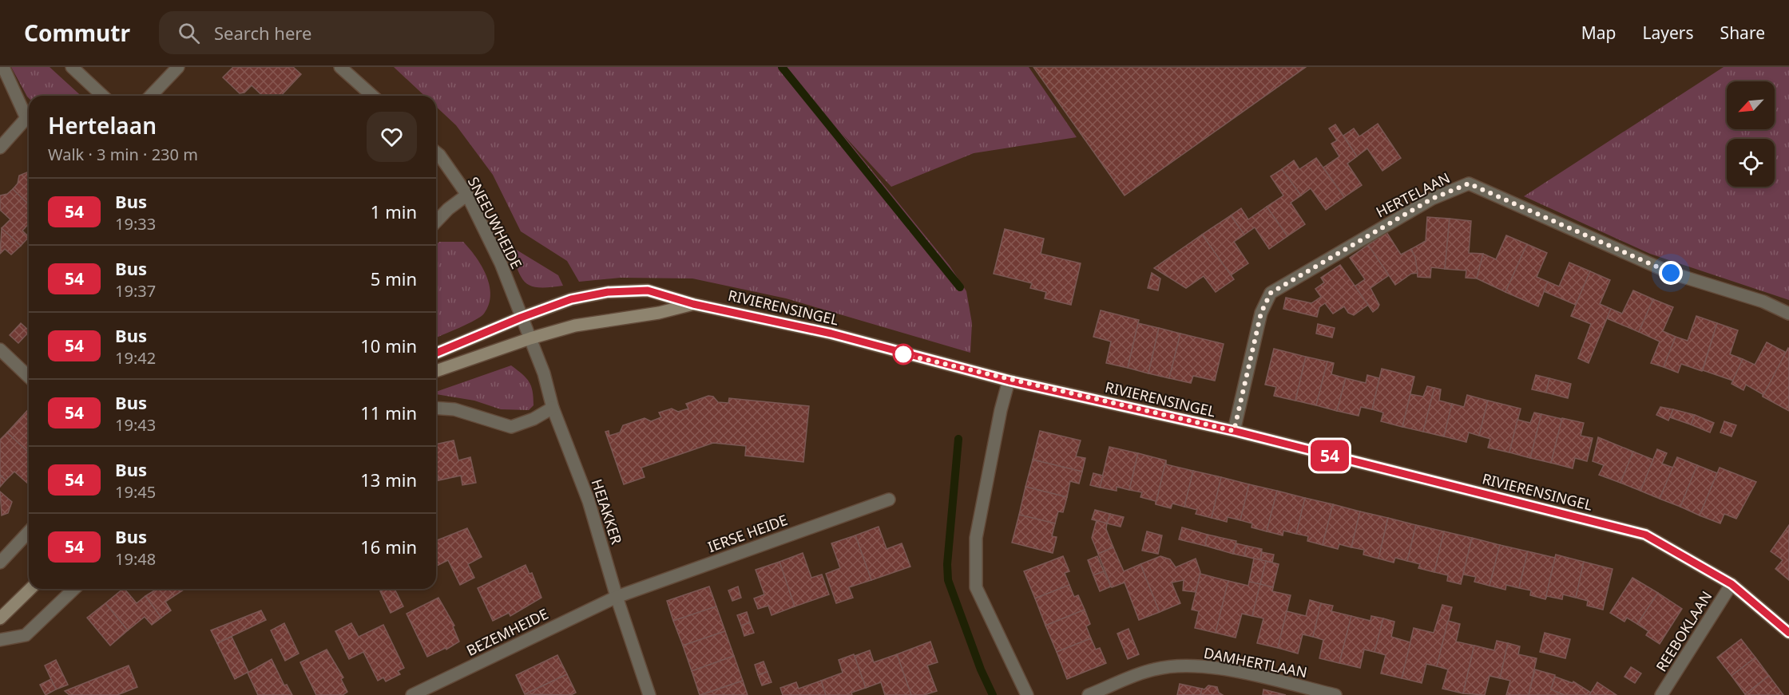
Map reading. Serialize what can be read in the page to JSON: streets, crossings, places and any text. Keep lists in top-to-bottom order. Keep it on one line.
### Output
{"streets":{"street":["HERTELAAN","SNEEUWHEIDE","RIVIERENSINGEL","HEIAKKER","IERSE HEIDE","REEBOKLAAN","BEZEMHEIDE","DAMHERTLAAN"]},"crossings":[["HERTELAAN","RIVIERENSINGEL"],["SNEEUWHEIDE","RIVIERENSINGEL"],["SNEEUWHEIDE","HEIAKKER"],["RIVIERENSINGEL","HEIAKKER"],["RIVIERENSINGEL","REEBOKLAAN"],["HEIAKKER","IERSE HEIDE"],["HEIAKKER","BEZEMHEIDE"],["IERSE HEIDE","BEZEMHEIDE"]],"lines":["bus line 54"],"north":"bottom left","page":{"header":"Commutr","search":"Search here","nav":["Map","Layers","Share"],"on_map":"54","heading":["Hertelaan","Walk · 3 min · 230 m"],"list":[{"mark":"54","name":"Bus","note":"19:33","value":"1 min"},{"mark":"54","name":"Bus","note":"19:37","value":"5 min"},{"mark":"54","name":"Bus","note":"19:42","value":"10 min"},{"mark":"54","name":"Bus","note":"19:43","value":"11 min"},{"mark":"54","name":"Bus","note":"19:45","value":"13 min"},{"mark":"54","name":"Bus","note":"19:48","value":"16 min"}]}}
